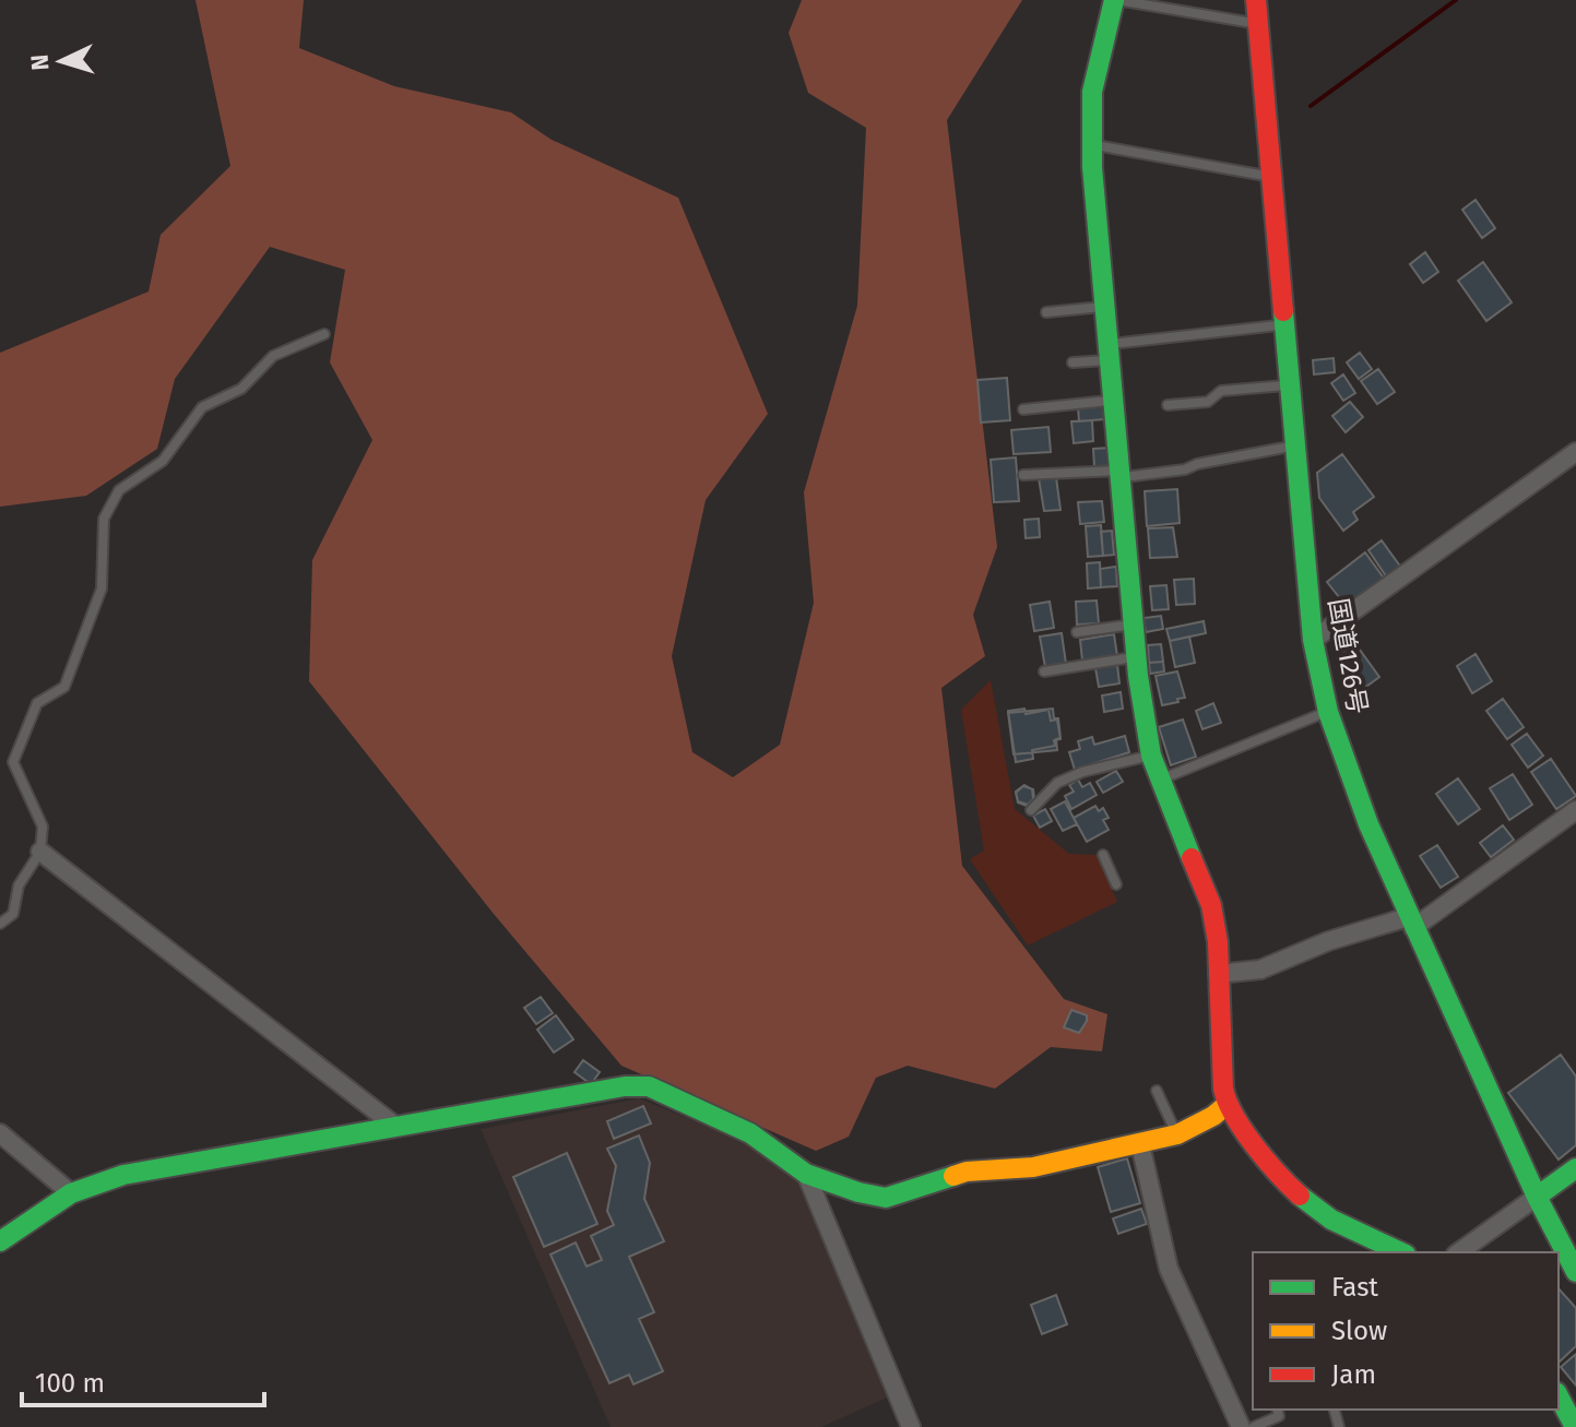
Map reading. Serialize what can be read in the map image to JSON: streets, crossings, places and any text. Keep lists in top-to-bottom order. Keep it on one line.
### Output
{"streets":{"main road":["国道126号"]},"legend":["Fast","Slow","Jam"],"scale_bar":"100 m","north":"left"}
